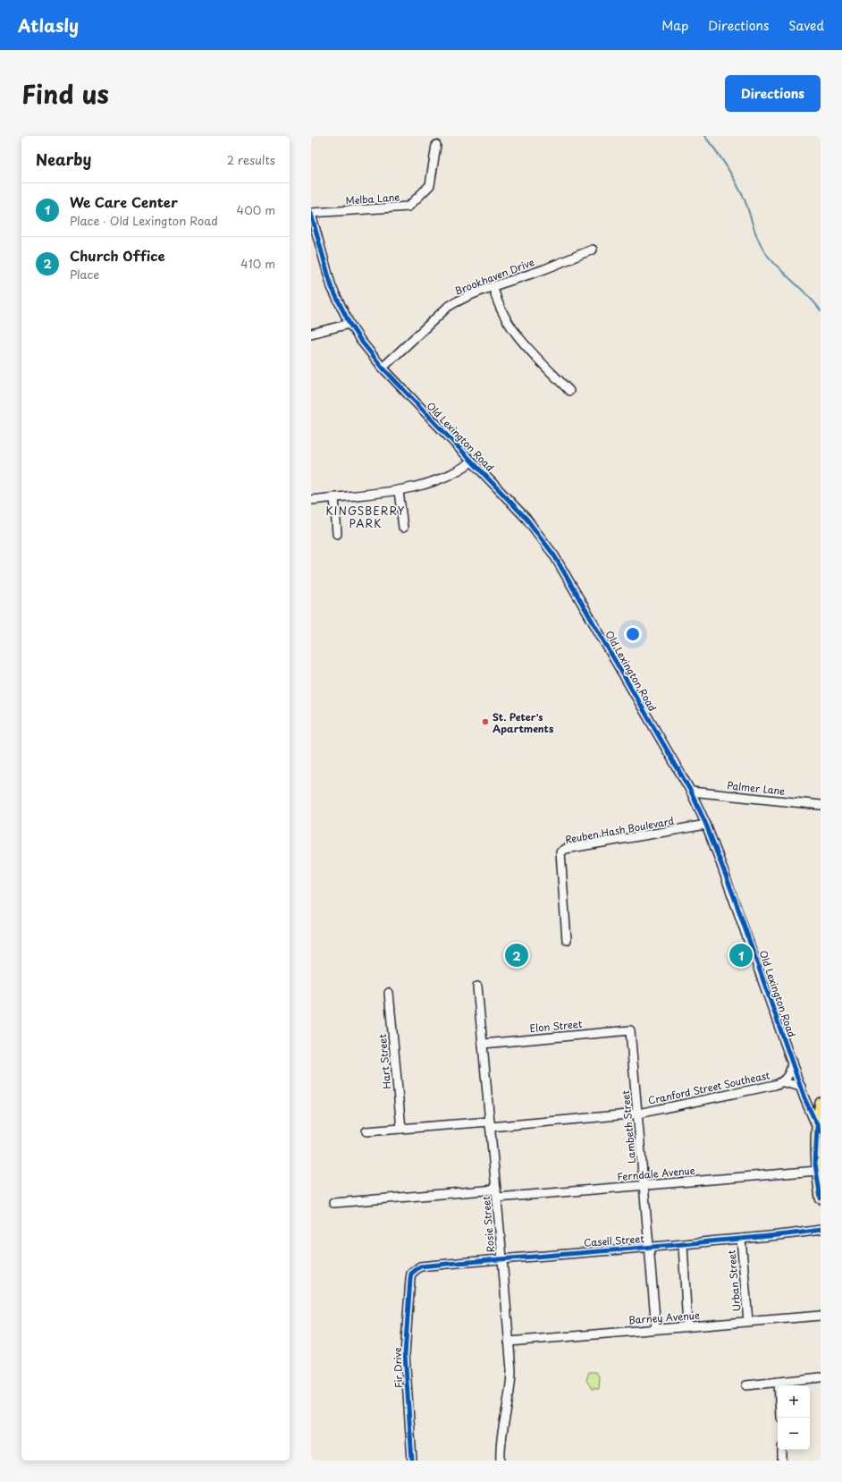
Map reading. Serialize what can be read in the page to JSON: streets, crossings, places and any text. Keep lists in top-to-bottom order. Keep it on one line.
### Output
{"streets":{"main road":["Old Lexington Road"],"street":["Melba Lane","Brookhaven Drive","Palmer Lane","Reuben Hash Boulevard","Elon Street","Hart Street","Cranford Street Southeast","Lambeth Street","Ferndale Avenue","Rosie Street","Casell Street","Urban Street","Barney Avenue","Fir Drive"]},"crossings":[["Melba Lane","Old Lexington Road"],["Brookhaven Drive","Old Lexington Road"],["Old Lexington Road","Palmer Lane"],["Old Lexington Road","Reuben Hash Boulevard"],["Old Lexington Road","Cranford Street Southeast"],["Old Lexington Road","Ferndale Avenue"],["Elon Street","Lambeth Street"],["Elon Street","Rosie Street"],["Hart Street","Cranford Street Southeast"],["Cranford Street Southeast","Lambeth Street"],["Cranford Street Southeast","Rosie Street"],["Lambeth Street","Ferndale Avenue"],["Lambeth Street","Casell Street"],["Lambeth Street","Barney Avenue"],["Ferndale Avenue","Rosie Street"],["Rosie Street","Casell Street"],["Rosie Street","Barney Avenue"],["Casell Street","Urban Street"],["Casell Street","Fir Drive"],["Urban Street","Barney Avenue"]],"districts":["KINGSBERRY PARK"],"places":["St. Peter's Apartments"],"page":{"header":"Atlasly","nav":["Map","Directions","Saved"],"title":"Find us","buttons":"Directions","heading":["Nearby","2 results"],"list":[{"mark":"1","name":"We Care Center","note":"Place · Old Lexington Road","value":"400 m"},{"mark":"2","name":"Church Office","note":"Place","value":"410 m"}],"pins":["1","2"],"map_buttons":["+","−"]}}
